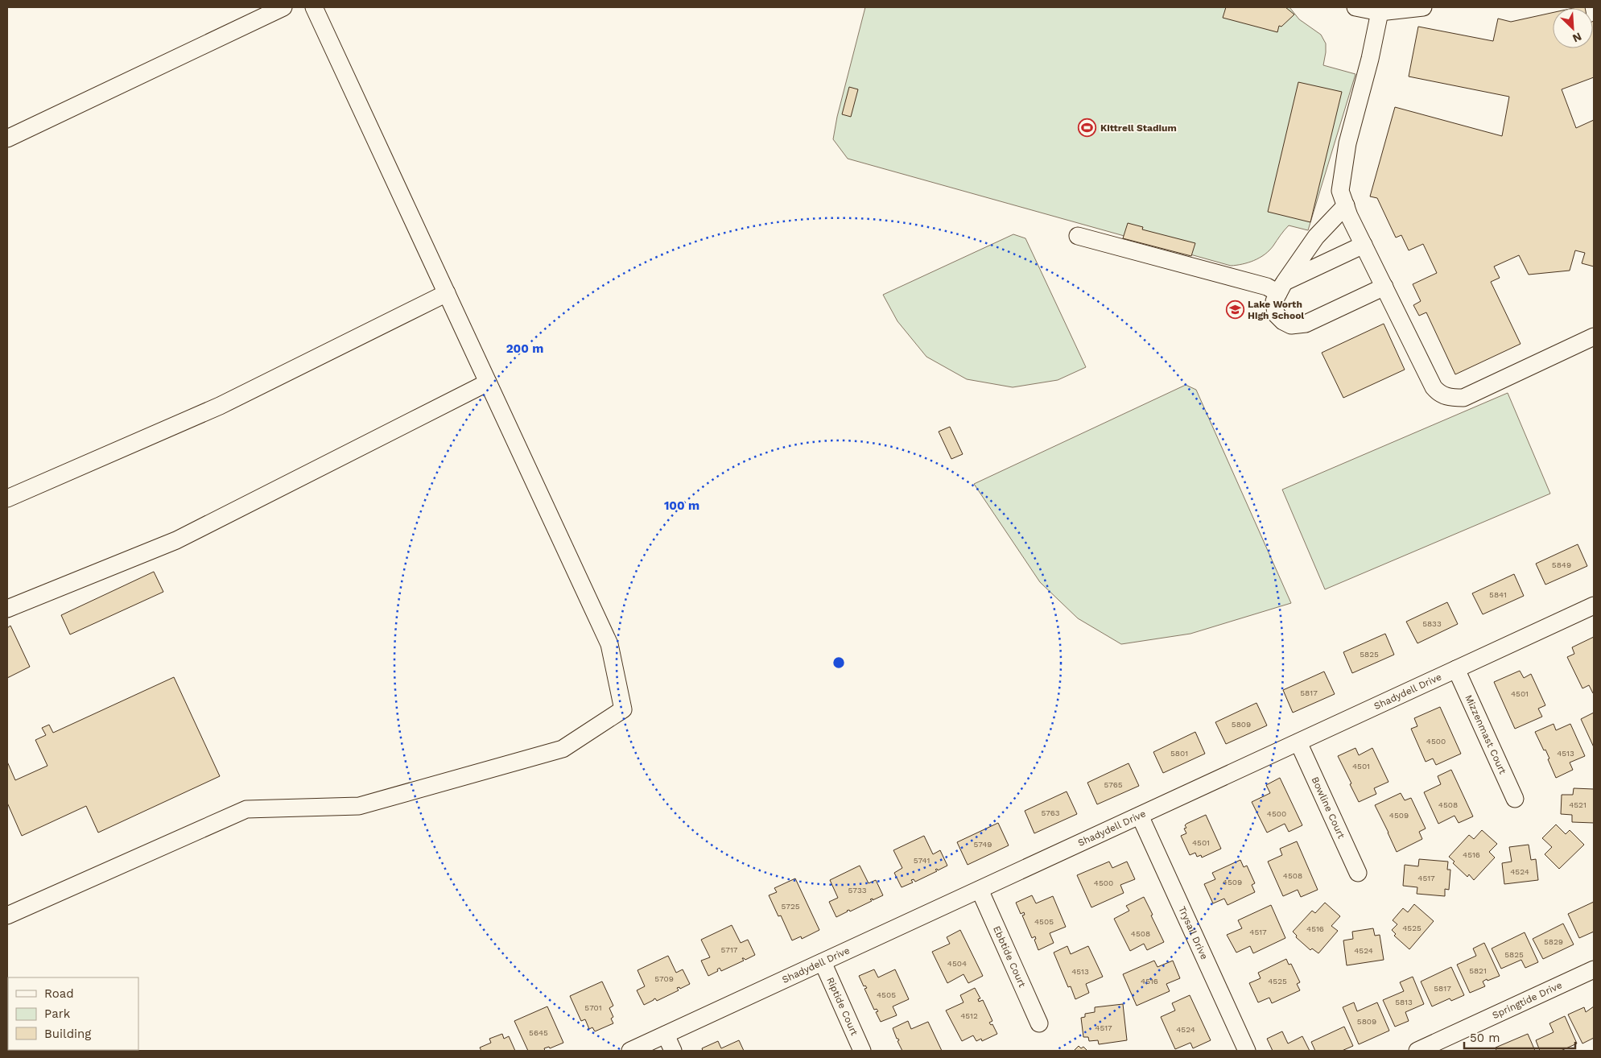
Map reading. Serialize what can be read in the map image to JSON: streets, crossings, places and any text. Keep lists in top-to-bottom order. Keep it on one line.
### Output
{"streets":{"street":["Shadydell Drive","Mizzenmast Court","Bowline Court","Trysail Drive","Ebbtide Court","Springtide Drive","Riptide Court"]},"crossings":[["Shadydell Drive","Mizzenmast Court"],["Shadydell Drive","Bowline Court"],["Shadydell Drive","Trysail Drive"],["Shadydell Drive","Ebbtide Court"],["Shadydell Drive","Riptide Court"]],"places":{"sports":["Kittrell Stadium"],"school or university":["Lake Worth High School"]},"house_numbers":["5849","5841","5833","5825","5817","4501","5809","4500","5801","4513","4501","5765","4508","4521","5763","4500","4509","4501","5749","4516","5741","4524","4508","4517","4509","4500","5733","5725","4505","4525","4516","4517","4508","5829","5717","4524","5825","4504","5821","4513","5709","4516","4525","5817","4505","5813","5701","4512","5809","4517","4524","5645"],"legend":["Road","Park","Building"],"scale_bar":"50 m","north":"bottom right","rings":["200 m","100 m"]}
